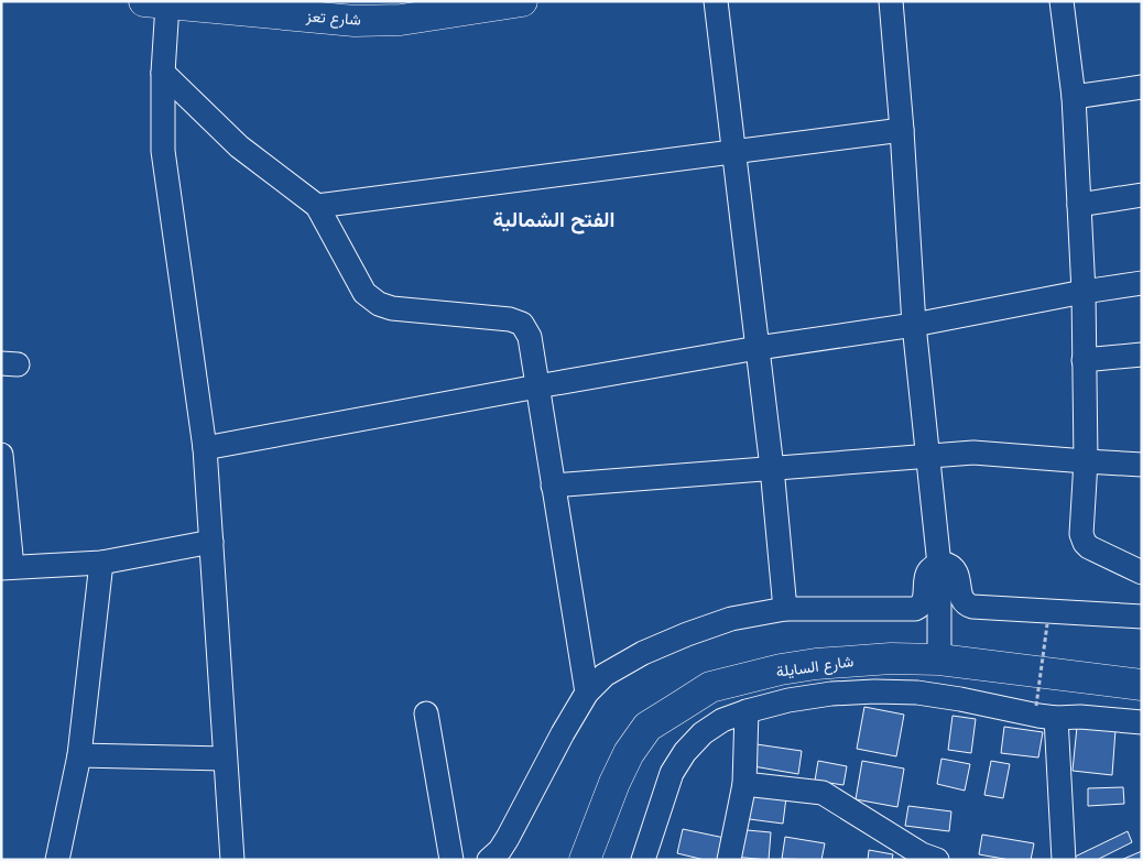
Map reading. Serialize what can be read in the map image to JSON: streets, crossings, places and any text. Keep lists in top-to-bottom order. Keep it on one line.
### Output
{"streets":{"main road":["شارع تعز","شارع السايلة"]},"districts":["الفتح الشمالية"]}
